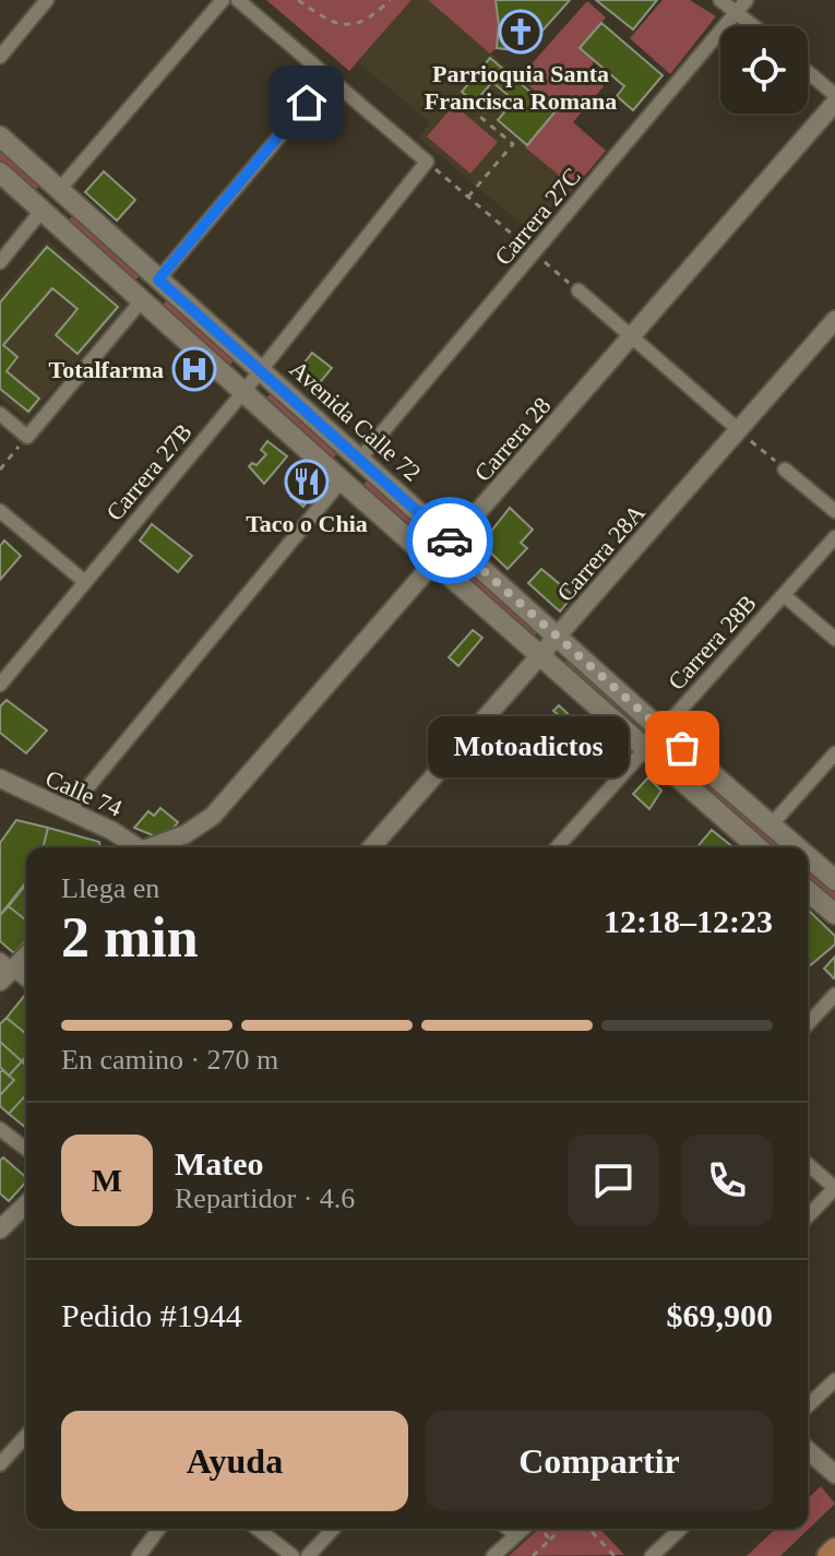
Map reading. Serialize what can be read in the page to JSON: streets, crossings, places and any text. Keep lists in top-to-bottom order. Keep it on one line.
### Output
{"streets":{"main road":["Avenida Calle 72"],"street":["Carrera 27C","Carrera 28","Carrera 27B","Carrera 28A","Carrera 28B","Calle 74"]},"crossings":[["Carrera 27C","Avenida Calle 72"],["Avenida Calle 72","Carrera 28"],["Avenida Calle 72","Carrera 27B"],["Avenida Calle 72","Carrera 28A"],["Avenida Calle 72","Carrera 28B"]],"places":{"church":["Parrioquia Santa Francisca Romana"],"hospital":["Totalfarma"],"restaurant":["Taco o Chia"],"other":["Motoadictos"]},"page":{"bubble":"Motoadictos","heading":["2 min","Llega en","12:18–12:23"],"panel":["Mateo","Repartidor · 4.6","Pedido #1944","$69,900"],"bar":"En camino · 270 m","round":"M","buttons":["Ayuda","Compartir"]}}
